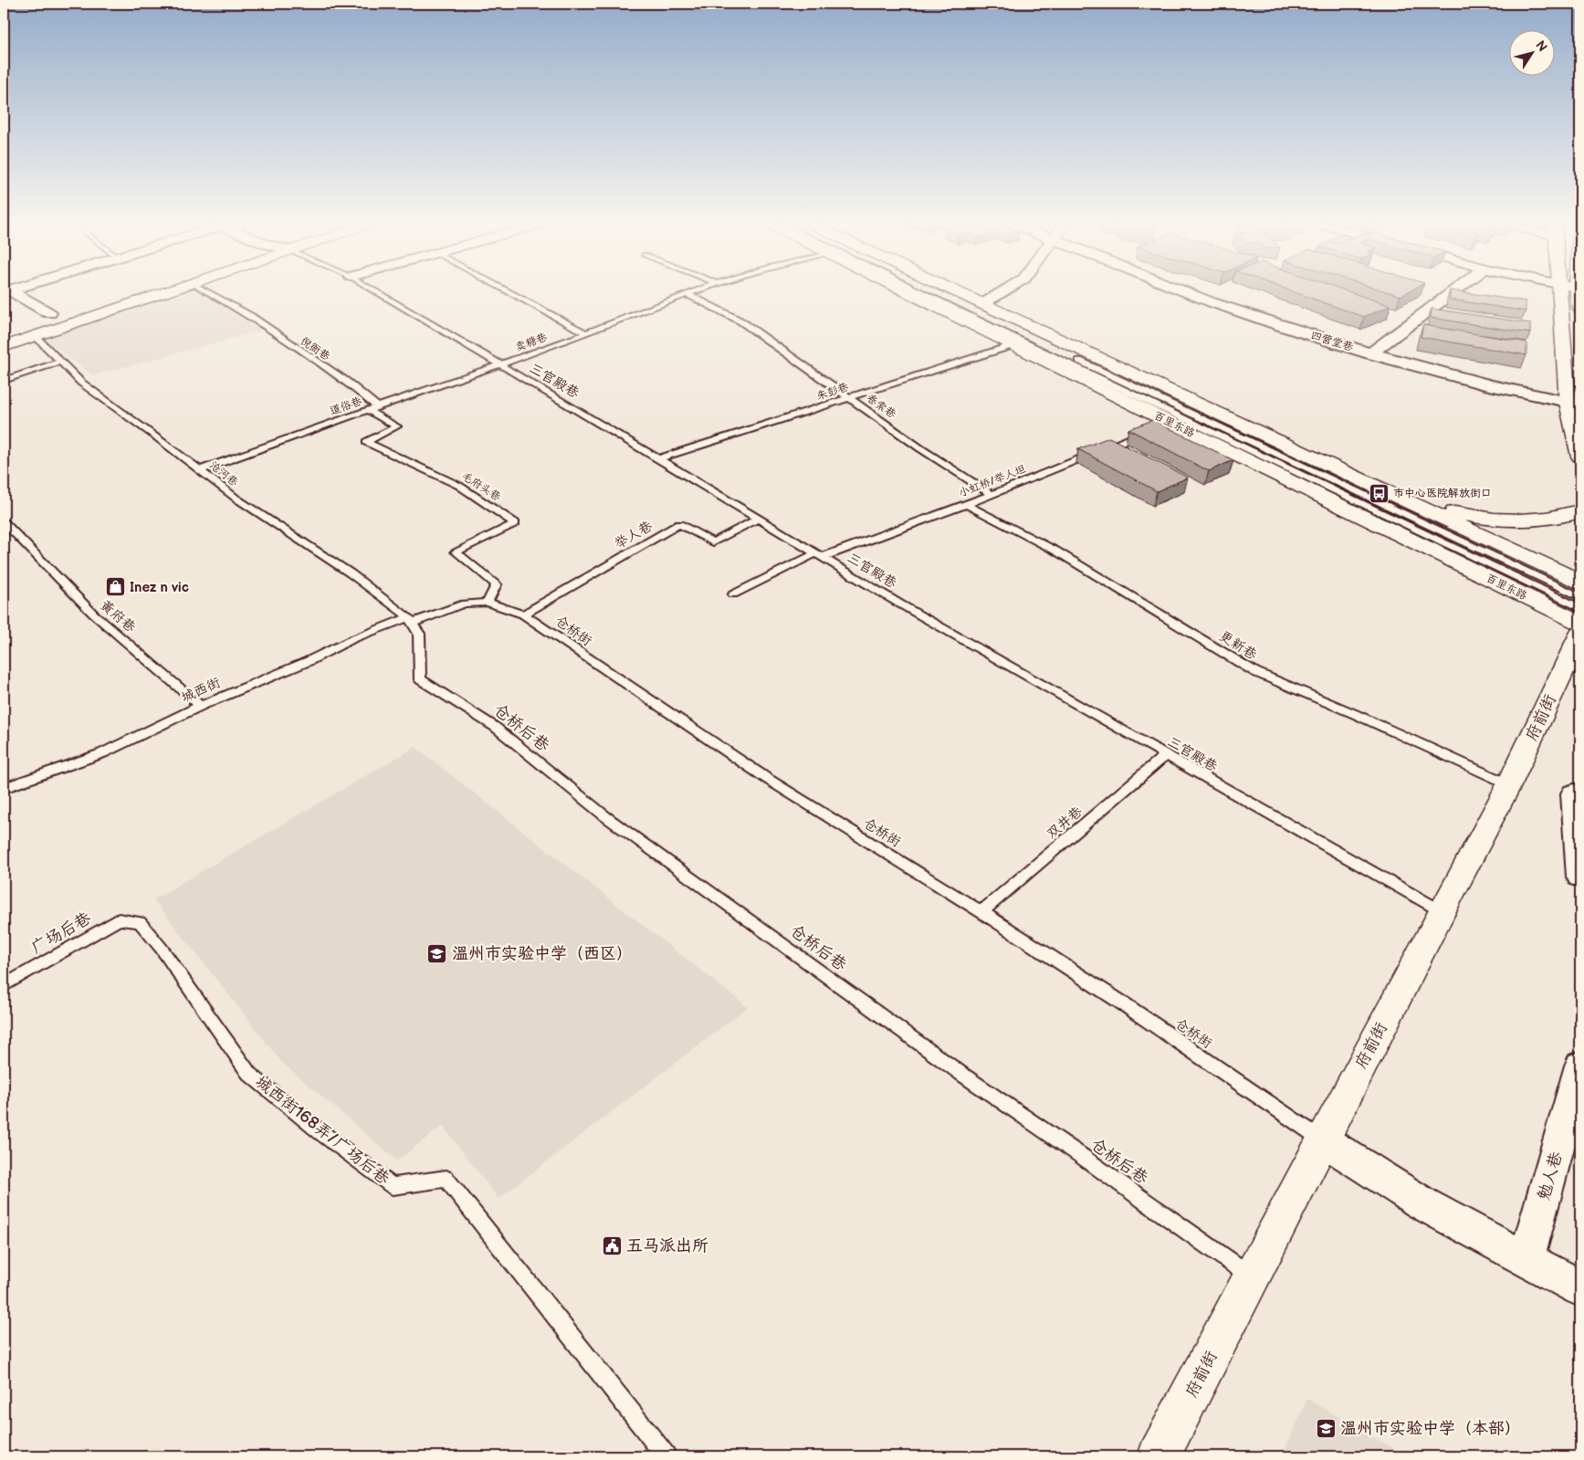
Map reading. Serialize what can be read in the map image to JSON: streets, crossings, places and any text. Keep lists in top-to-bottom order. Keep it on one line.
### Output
{"streets":{"main road":["百里东路","府前街"],"street":["四营堂巷","勉人巷"],"lane":["卖糖巷","倪衙巷","三官殿巷","朱彭巷","道俗巷","卷索巷","沧河巷","小虹桥/举人坦","毛府头巷","举人巷","黄府巷","仓桥街","更新巷","城西街","仓桥后巷","双井巷","广场后巷","城西街168弄/广场后巷"]},"crossings":[["卖糖巷","三官殿巷"],["卖糖巷","道俗巷"],["卖糖巷","卷索巷"],["倪衙巷","道俗巷"],["三官殿巷","朱彭巷"],["三官殿巷","道俗巷"],["三官殿巷","小虹桥/举人坦"],["三官殿巷","举人巷"],["三官殿巷","府前街"],["三官殿巷","双井巷"],["朱彭巷","卷索巷"],["朱彭巷","百里东路"],["道俗巷","沧河巷"],["道俗巷","毛府头巷"],["卷索巷","小虹桥/举人坦"],["沧河巷","仓桥街"],["沧河巷","城西街"],["沧河巷","仓桥后巷"],["小虹桥/举人坦","更新巷"],["毛府头巷","仓桥街"],["举人巷","仓桥街"],["黄府巷","城西街"],["仓桥街","城西街"],["仓桥街","府前街"],["仓桥街","仓桥后巷"],["仓桥街","双井巷"],["更新巷","府前街"],["城西街","仓桥后巷"],["府前街","仓桥后巷"],["广场后巷","城西街168弄/广场后巷"]],"places":{"bus stop":["市中心医院解放街口"],"shop":["Inez n vic"],"school or university":["温州市实验中学（西区）","温州市实验中学（本部）"],"public building":["五马派出所"]},"north":"top right"}
